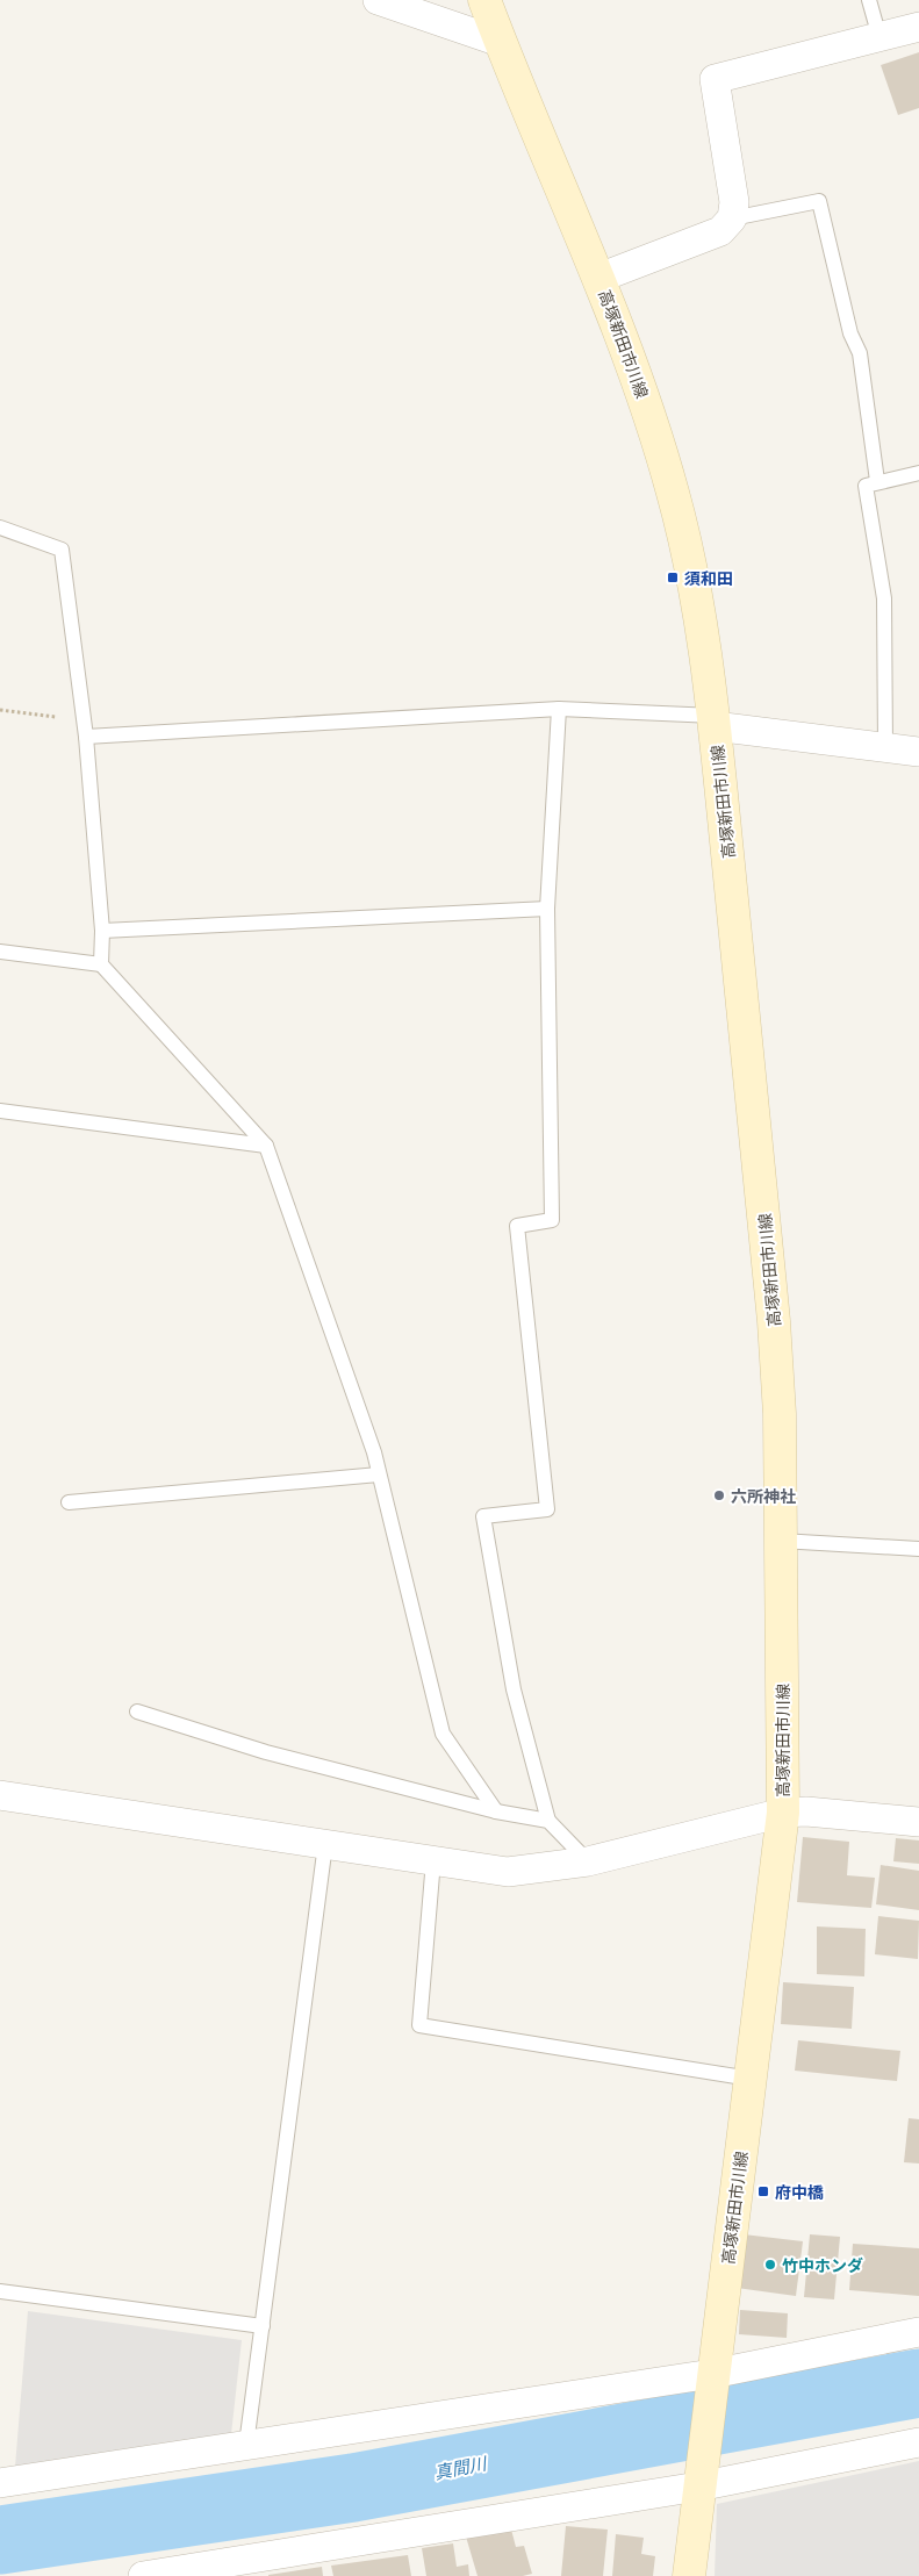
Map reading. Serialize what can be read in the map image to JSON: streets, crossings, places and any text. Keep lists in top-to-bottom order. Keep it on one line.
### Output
{"streets":{"main road":["高塚新田市川線"]},"water":["真間川"],"places":{"transit":["須和田","府中橋"],"other":["六所神社","竹中ホンダ"]}}
